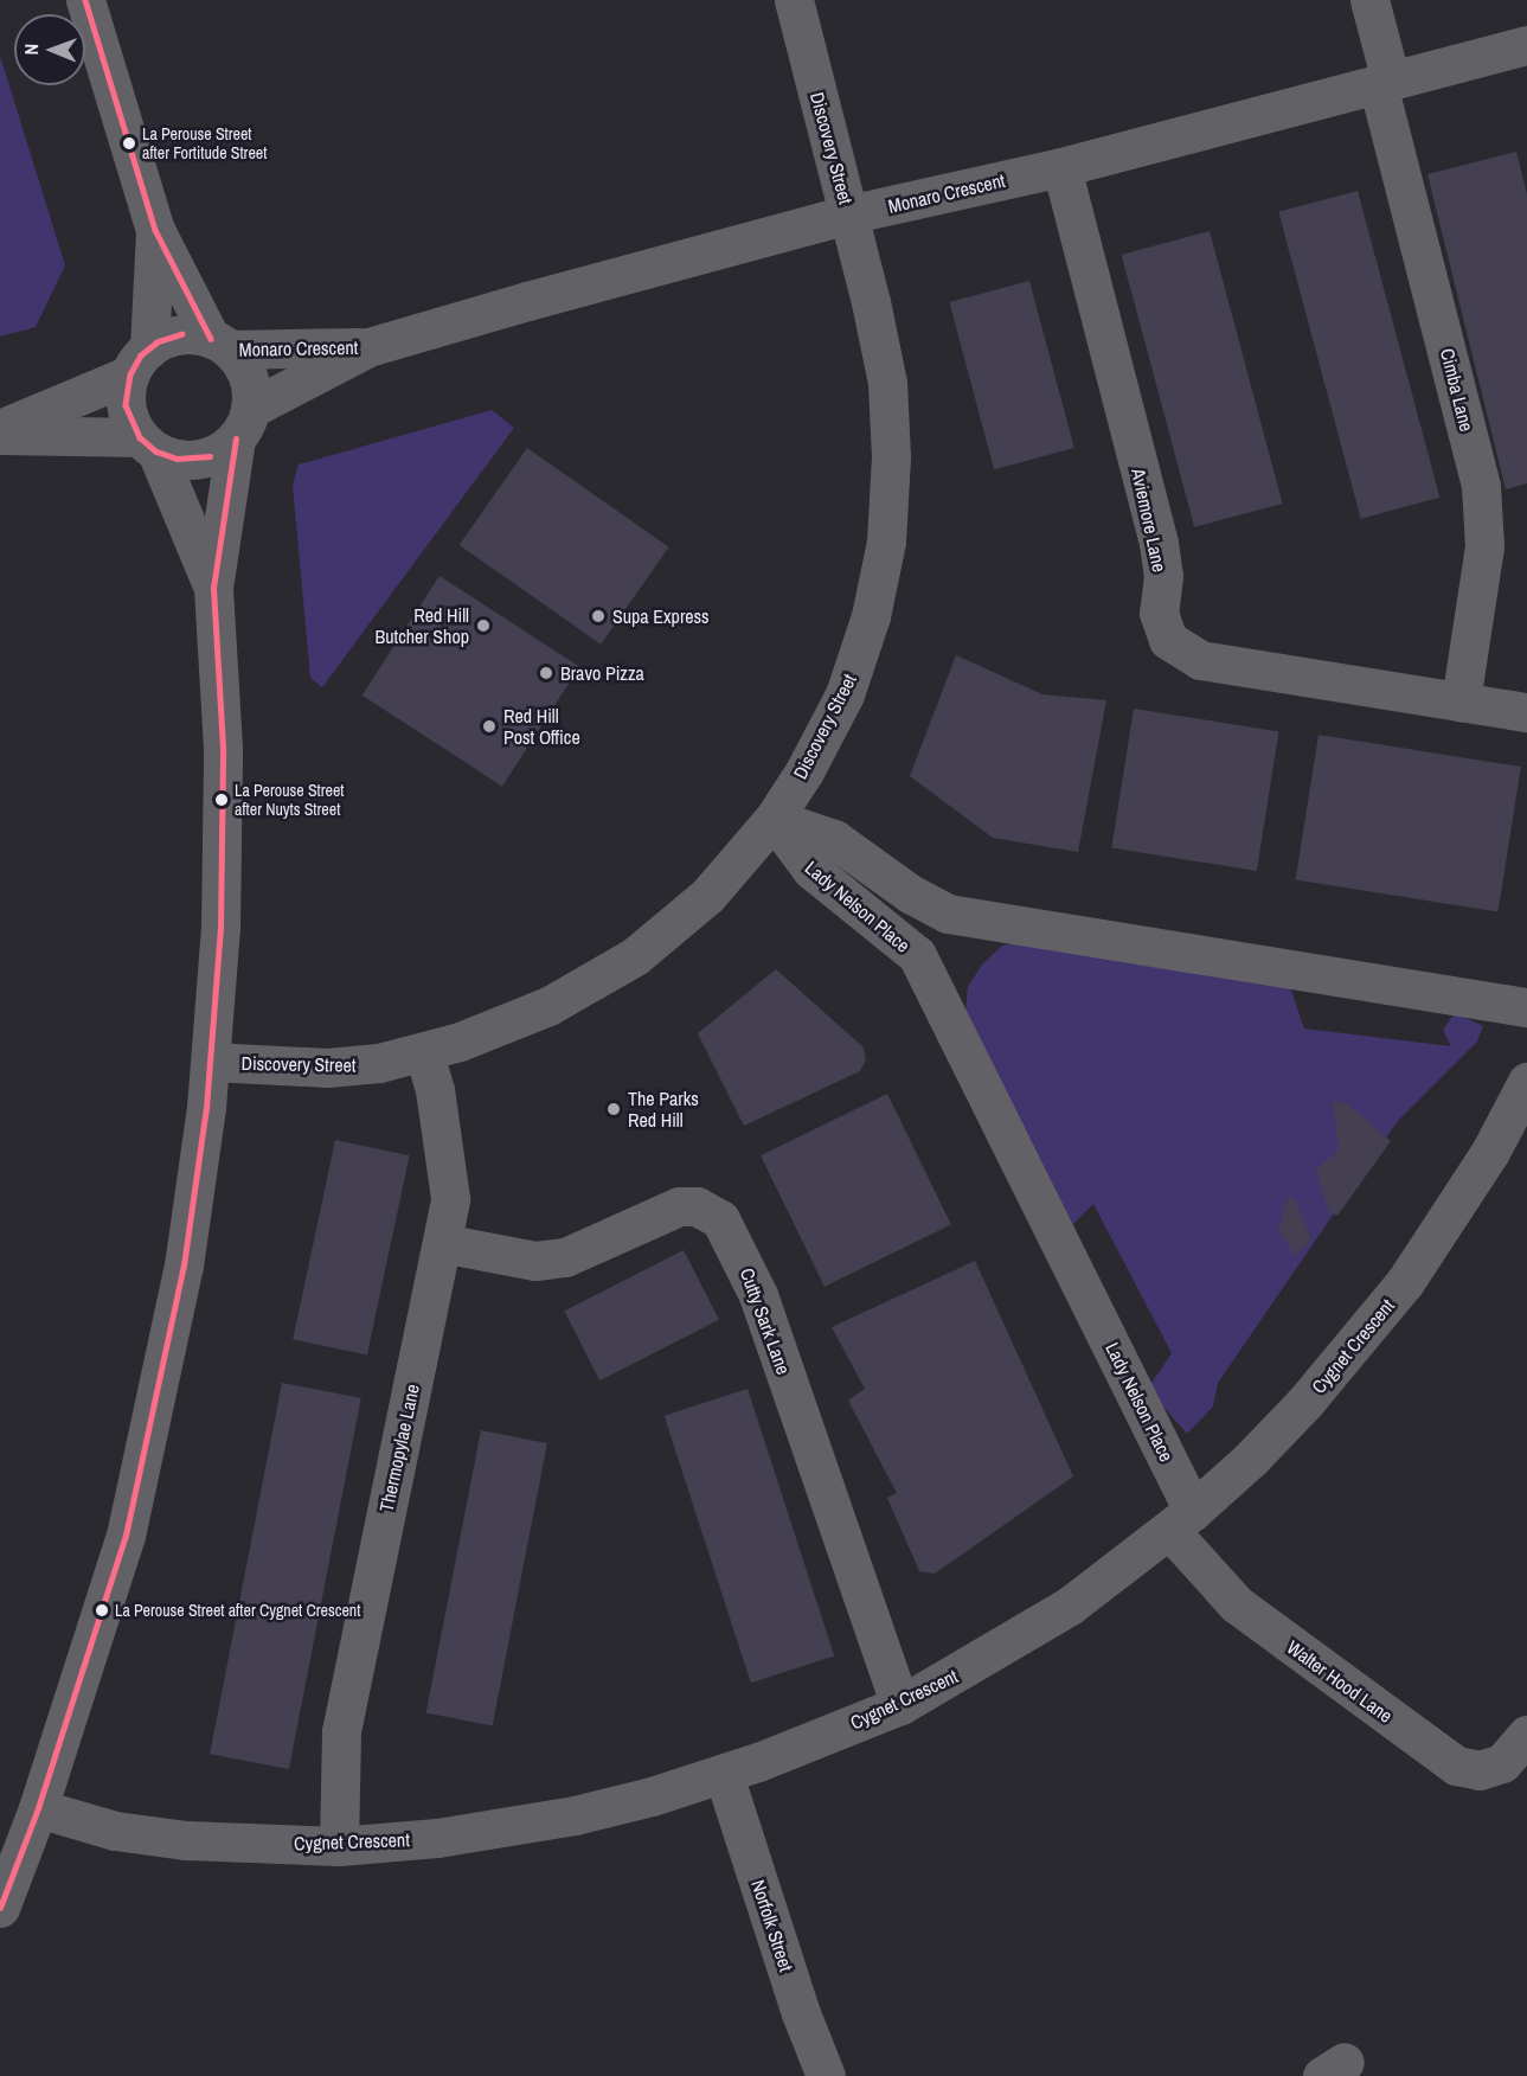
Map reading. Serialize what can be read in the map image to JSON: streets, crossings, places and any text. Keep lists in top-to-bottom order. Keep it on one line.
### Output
{"streets":{"street":["Discovery Street","Monaro Crescent","Cimba Lane","Aviemore Lane","Lady Nelson Place","Cutty Sark Lane","Cygnet Crescent","Thermopylae Lane","Walter Hood Lane","Norfolk Street"]},"crossings":[["Discovery Street","Monaro Crescent"],["Discovery Street","Lady Nelson Place"],["Discovery Street","Thermopylae Lane"],["Monaro Crescent","Cimba Lane"],["Monaro Crescent","Aviemore Lane"],["Cimba Lane","Aviemore Lane"],["Lady Nelson Place","Cygnet Crescent"],["Lady Nelson Place","Walter Hood Lane"],["Cutty Sark Lane","Cygnet Crescent"],["Cutty Sark Lane","Thermopylae Lane"],["Cygnet Crescent","Thermopylae Lane"],["Cygnet Crescent","Walter Hood Lane"],["Cygnet Crescent","Norfolk Street"]],"places":["La Perouse Street after Fortitude Street","Supa Express","Red Hill Butcher Shop","Bravo Pizza","Red Hill Post Office","La Perouse Street after Nuyts Street","The Parks Red Hill","La Perouse Street after Cygnet Crescent"],"north":"left"}
